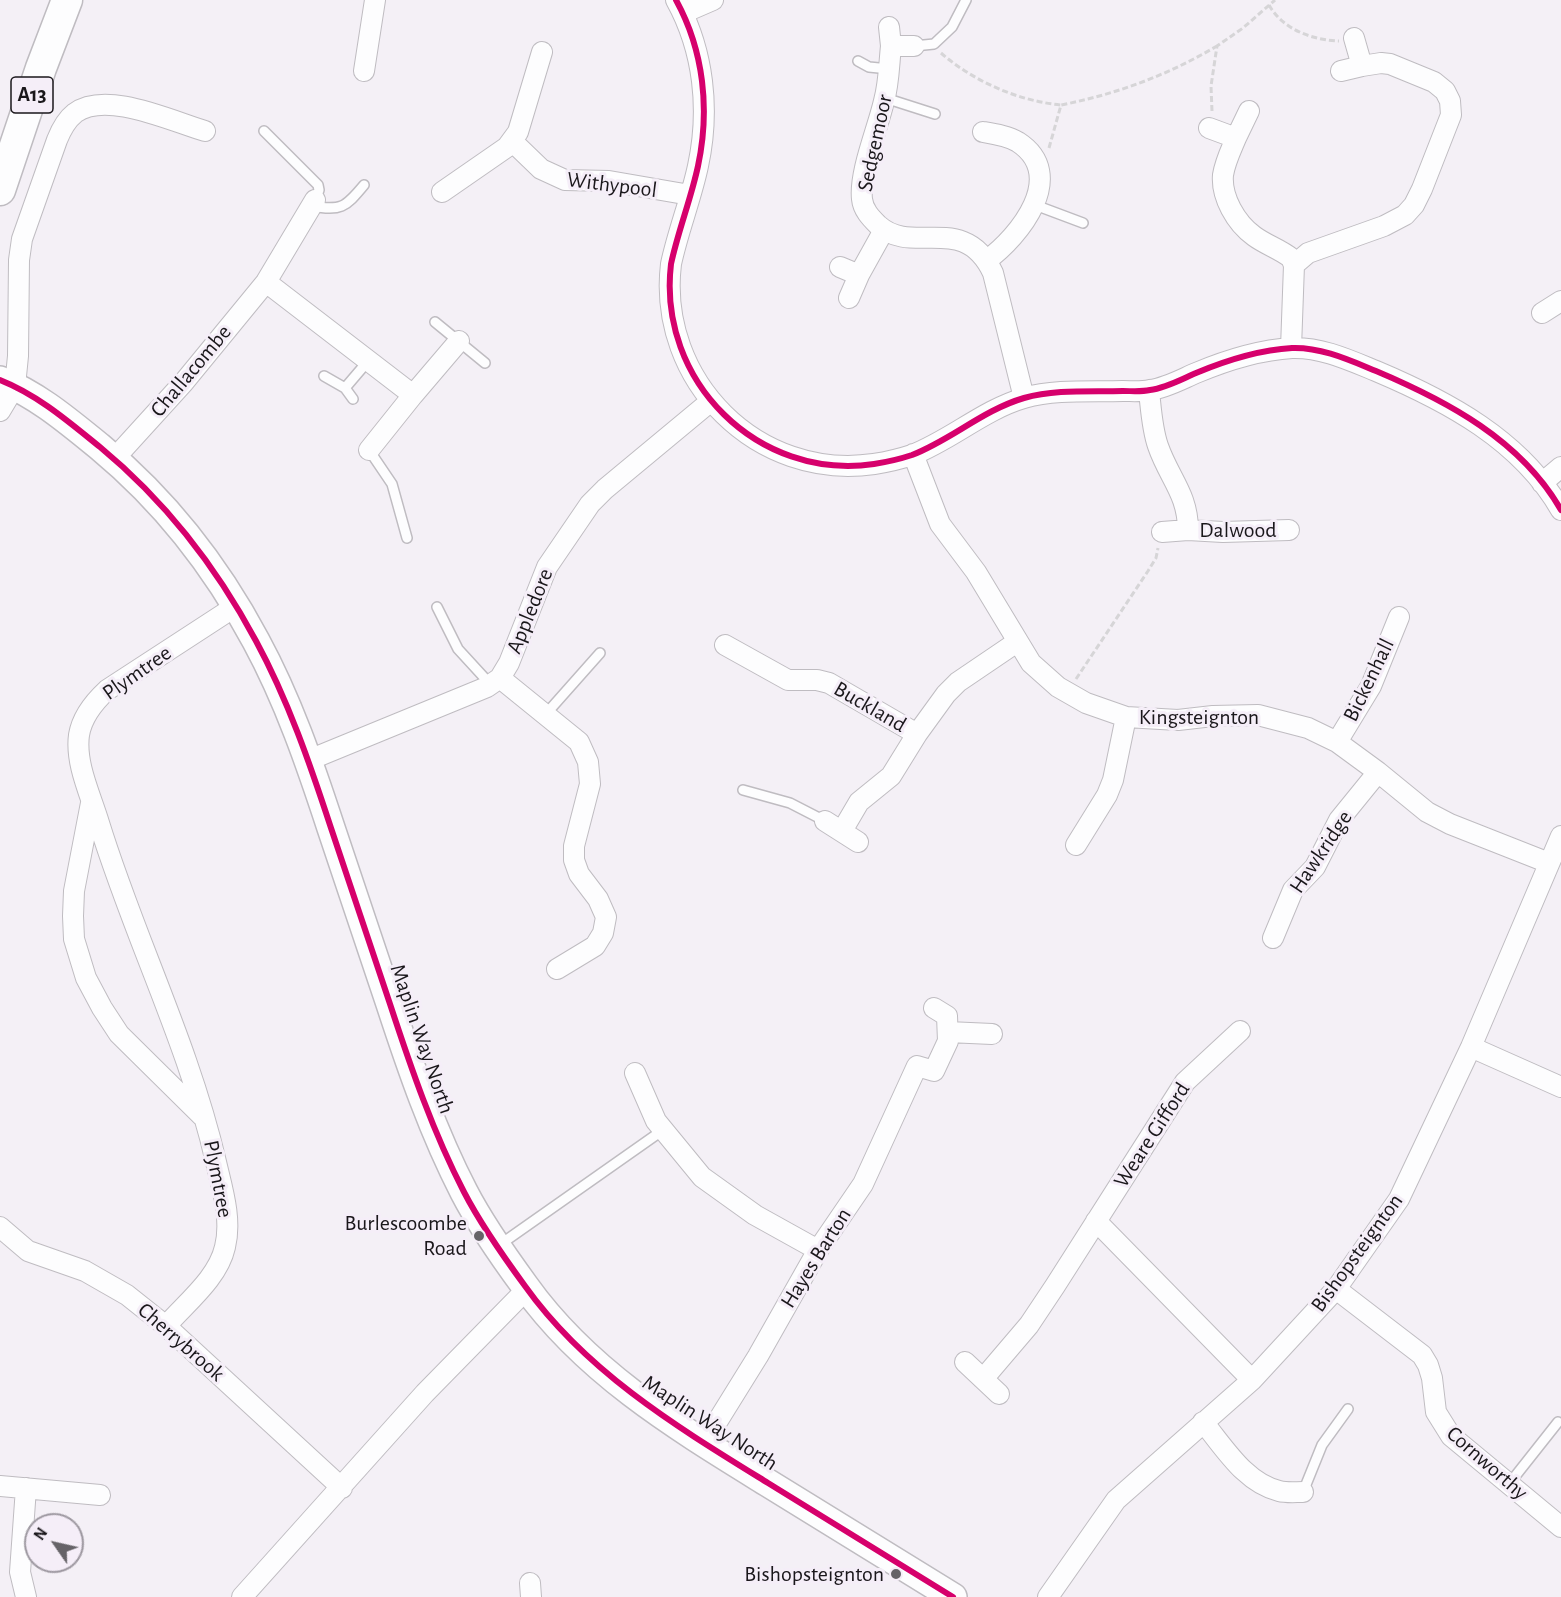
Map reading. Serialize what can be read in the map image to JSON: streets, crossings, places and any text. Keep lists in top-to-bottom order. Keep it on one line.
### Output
{"streets":{"main road":["A13"],"street":["Sedgemoor","Withypool","Challacombe","Dalwood","Appledore","Plymtree","Bickenhall","Buckland","Kingsteignton","Hawkridge","Maplin Way North","Weare Gifford","Bishopsteignton","Hayes Barton","Cherrybrook","Cornworthy"]},"crossings":[["Challacombe","Maplin Way North"],["Plymtree","Maplin Way North"],["Plymtree","Cherrybrook"],["Bickenhall","Kingsteignton"],["Buckland","Kingsteignton"],["Kingsteignton","Hawkridge"],["Kingsteignton","Bishopsteignton"],["Maplin Way North","Hayes Barton"],["Bishopsteignton","Cornworthy"]],"places":["Burlescoombe Road","Bishopsteignton"],"north":"top left"}
